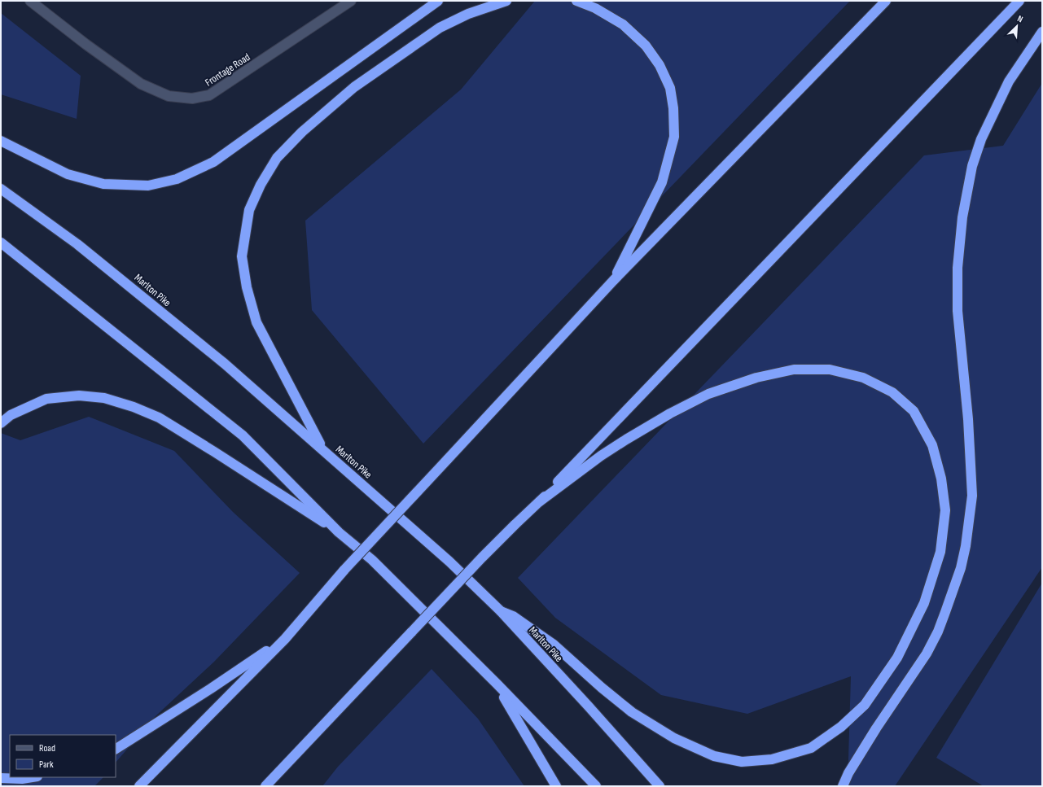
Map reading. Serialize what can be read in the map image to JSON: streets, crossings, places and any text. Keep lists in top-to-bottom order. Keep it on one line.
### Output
{"streets":{"highway":["Marlton Pike"],"street":["Frontage Road"]},"legend":["Road","Park"],"north":"top right"}
